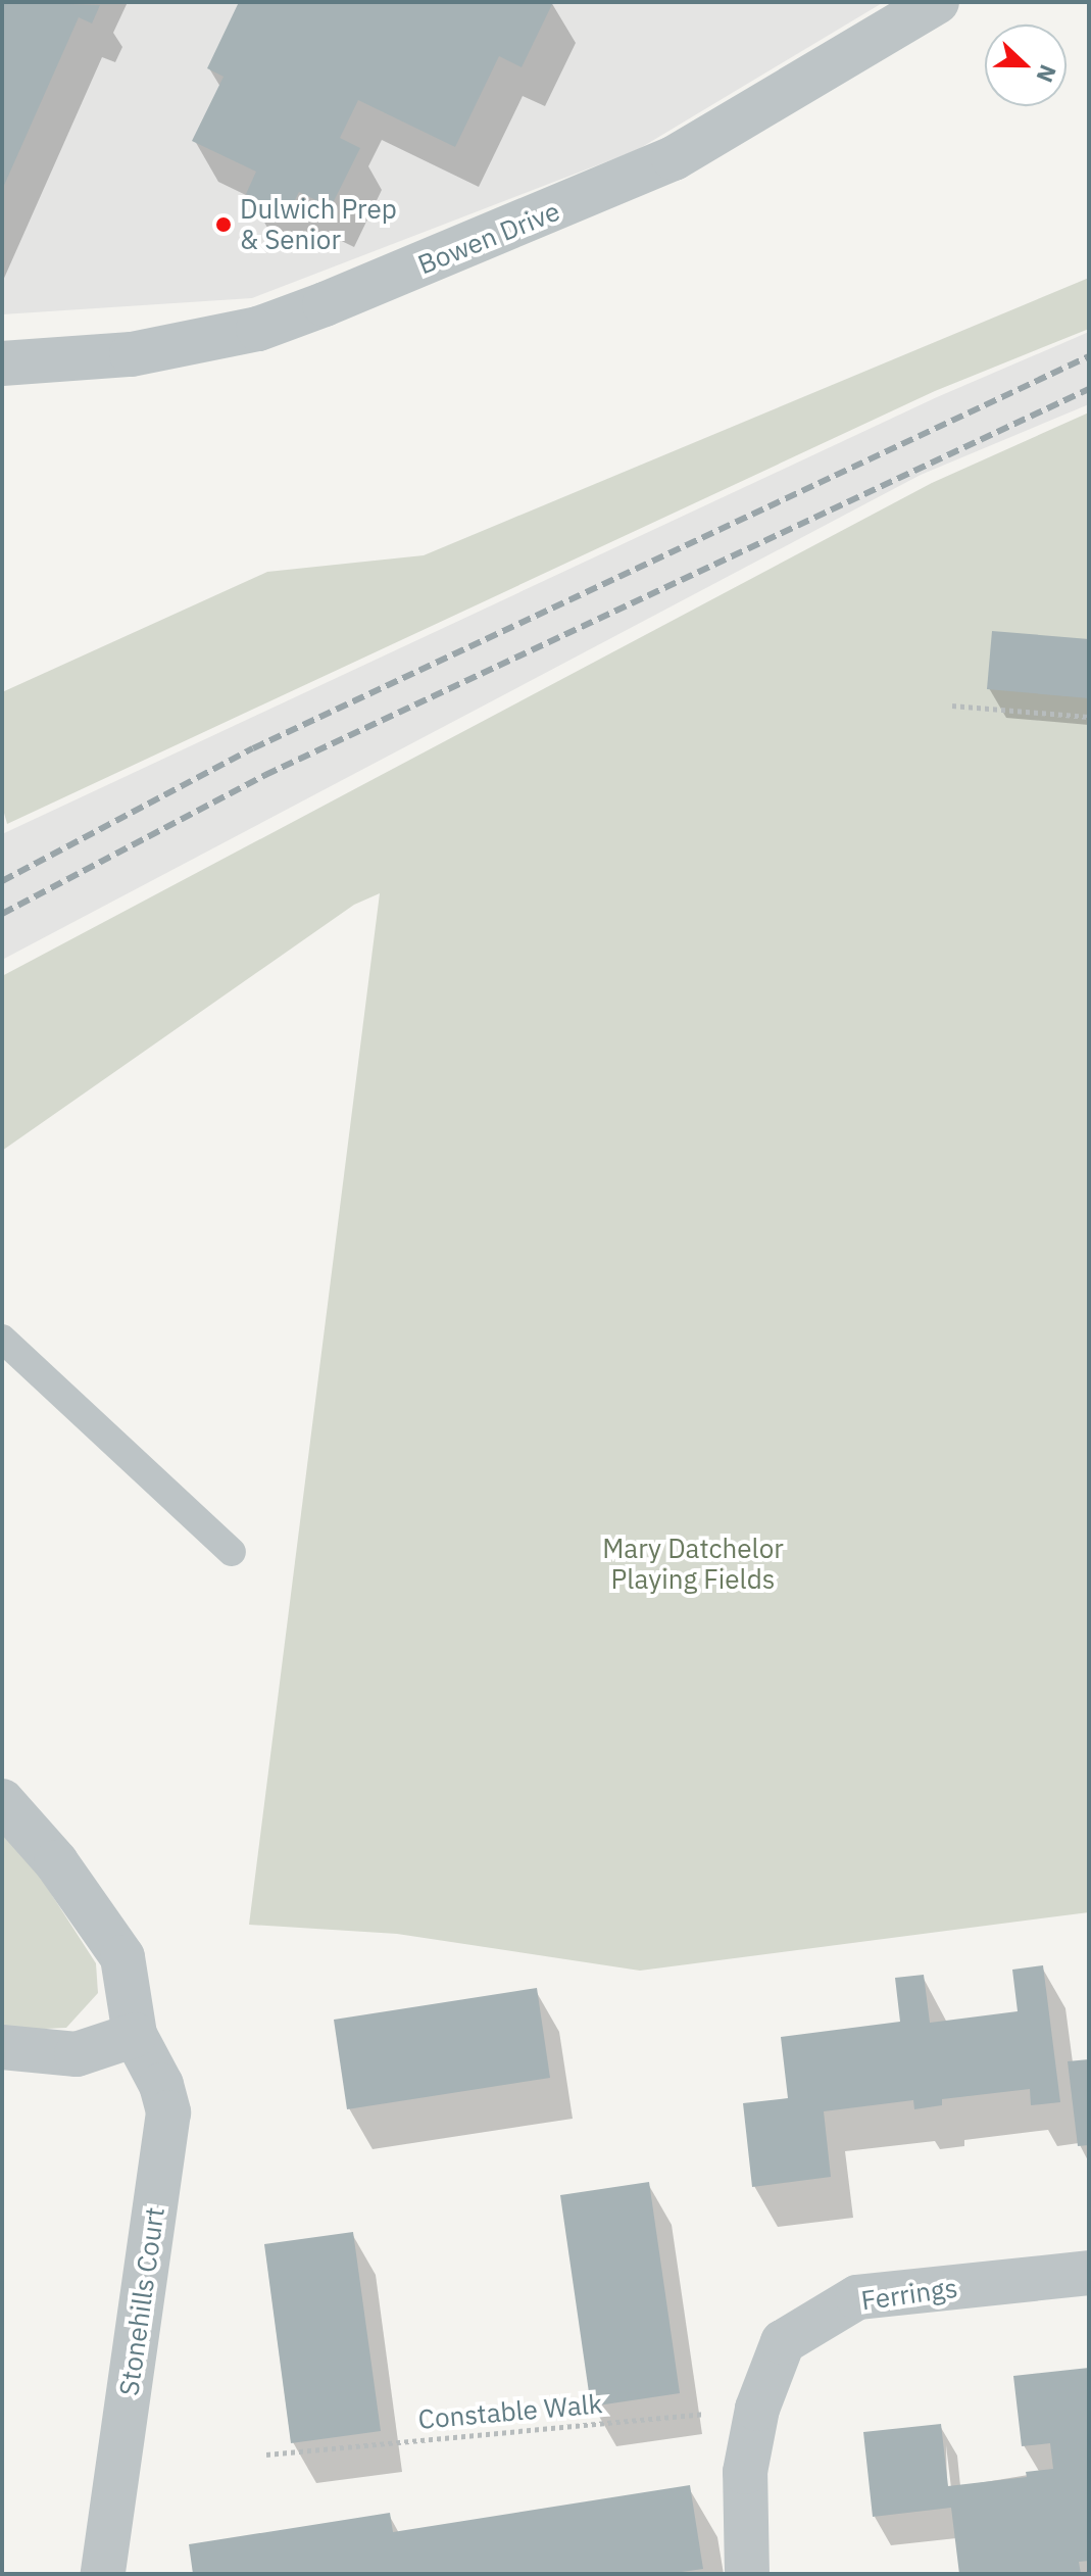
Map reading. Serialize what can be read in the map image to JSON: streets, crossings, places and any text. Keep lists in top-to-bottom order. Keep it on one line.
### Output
{"streets":{"street":["Bowen Drive","Ferrings","Stonehills Court"],"path":["Constable Walk"]},"crossings":[["Ferrings","Constable Walk"]],"parks":["Mary Datchelor Playing Fields"],"places":["Dulwich Prep & Senior"],"north":"right"}
